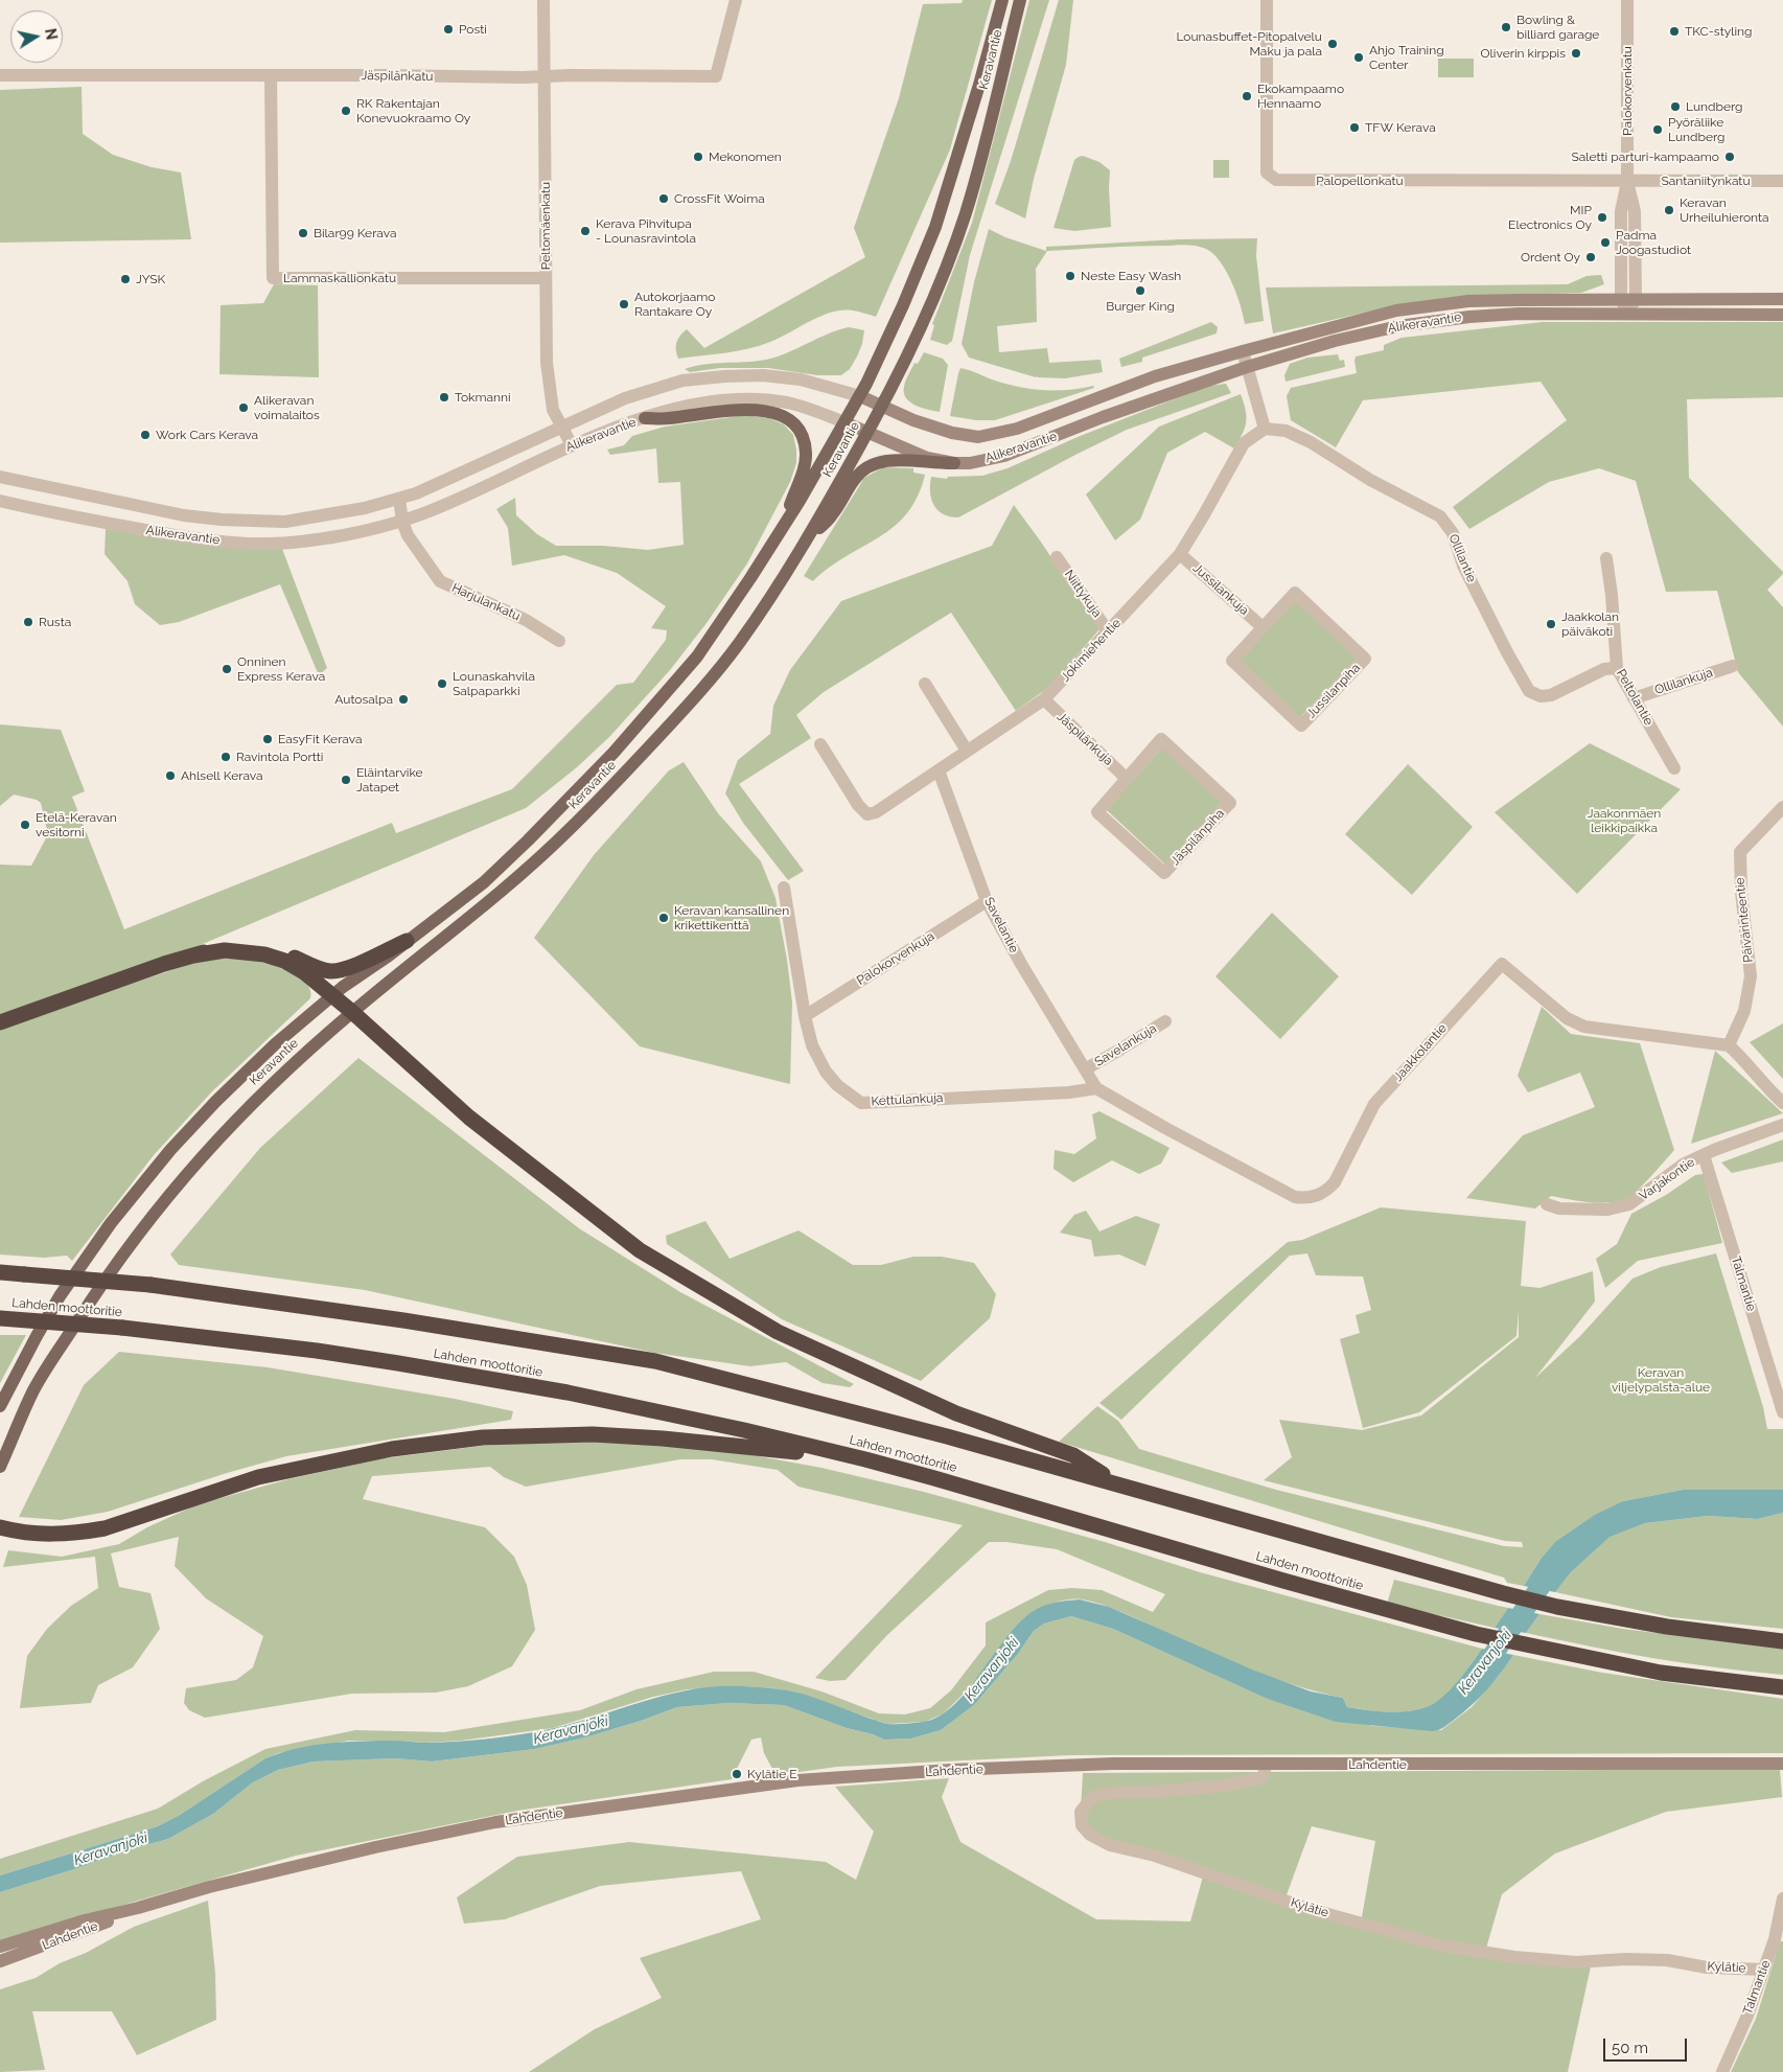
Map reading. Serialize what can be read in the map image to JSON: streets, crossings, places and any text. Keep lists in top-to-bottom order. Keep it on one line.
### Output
{"streets":{"highway":["Lahden moottoritie"],"main road":["Keravantie","Alikeravantie","Lahdentie"],"street":["Jäspilänkatu","Palokorvenkatu","Palopellonkatu","Santaniitynkatu","Peltomäenkatu","Lammaskallionkatu","Ollilantie","Jussilankuja","Niittykuja","Harjulankatu","Jokimiehentie","Ollilankuja","Jussilanpiha","Peltolantie","Jäspilänkuja","Jäspilänpiha","Päivärinteentie","Savelantie","Palokorvenkuja","Savelankuja","Jaakkolantie","Kettulankuja","Varjakontie","Talmantie","Kylätie"]},"crossings":[["Keravantie","Alikeravantie"],["Jäspilänkatu","Peltomäenkatu"],["Jäspilänkatu","Lammaskallionkatu"],["Palokorvenkatu","Palopellonkatu"],["Palokorvenkatu","Santaniitynkatu"],["Palokorvenkatu","Alikeravantie"],["Palopellonkatu","Santaniitynkatu"],["Peltomäenkatu","Lammaskallionkatu"],["Peltomäenkatu","Alikeravantie"],["Alikeravantie","Harjulankatu"],["Ollilantie","Jokimiehentie"],["Ollilantie","Peltolantie"],["Jussilankuja","Jokimiehentie"],["Jussilankuja","Jussilanpiha"],["Niittykuja","Jokimiehentie"],["Jokimiehentie","Jäspilänkuja"],["Jokimiehentie","Savelantie"],["Ollilankuja","Peltolantie"],["Jäspilänkuja","Jäspilänpiha"],["Päivärinteentie","Jaakkolantie"],["Savelantie","Palokorvenkuja"],["Savelantie","Savelankuja"],["Savelantie","Jaakkolantie"],["Palokorvenkuja","Kettulankuja"],["Savelankuja","Jaakkolantie"],["Jaakkolantie","Kettulankuja"],["Varjakontie","Talmantie"],["Talmantie","Kylätie"],["Lahdentie","Kylätie"]],"water":["Keravanjoki"],"parks":["Jaakonmäen leikkipaikka","Keravan viljelypalsta-alue"],"places":["Bowling & billiard garage","Posti","TKC-styling","Lounasbuffet-Pitopalvelu Maku ja pala","Oliverin kirppis","Ahjo Training Center","Ekokampaamo Hennaamo","Lundberg","RK Rakentajan Konevuokraamo Oy","TFW Kerava","Pyöräliike Lundberg","Mekonomen","Saletti parturi-kampaamo","CrossFit Woima","Keravan Urheiluhieronta","MIP Electronics Oy","Kerava Pihvitupa - Lounasravintola","Bilar99 Kerava","Padma Joogastudiot","Ordent Oy","Neste Easy Wash","JYSK","Burger King","Autokorjaamo Rantakare Oy","Tokmanni","Alikeravan voimalaitos","Work Cars Kerava","Rusta","Jaakkolan päiväkoti","Onninen Express Kerava","Lounaskahvila Salpaparkki","Autosalpa","EasyFit Kerava","Ravintola Portti","Ahlsell Kerava","Eläintarvike Jatapet","Etelä-Keravan vesitorni","Keravan kansallinen krikettikenttä","Kylätie E"],"scale_bar":"50 m","north":"right"}
